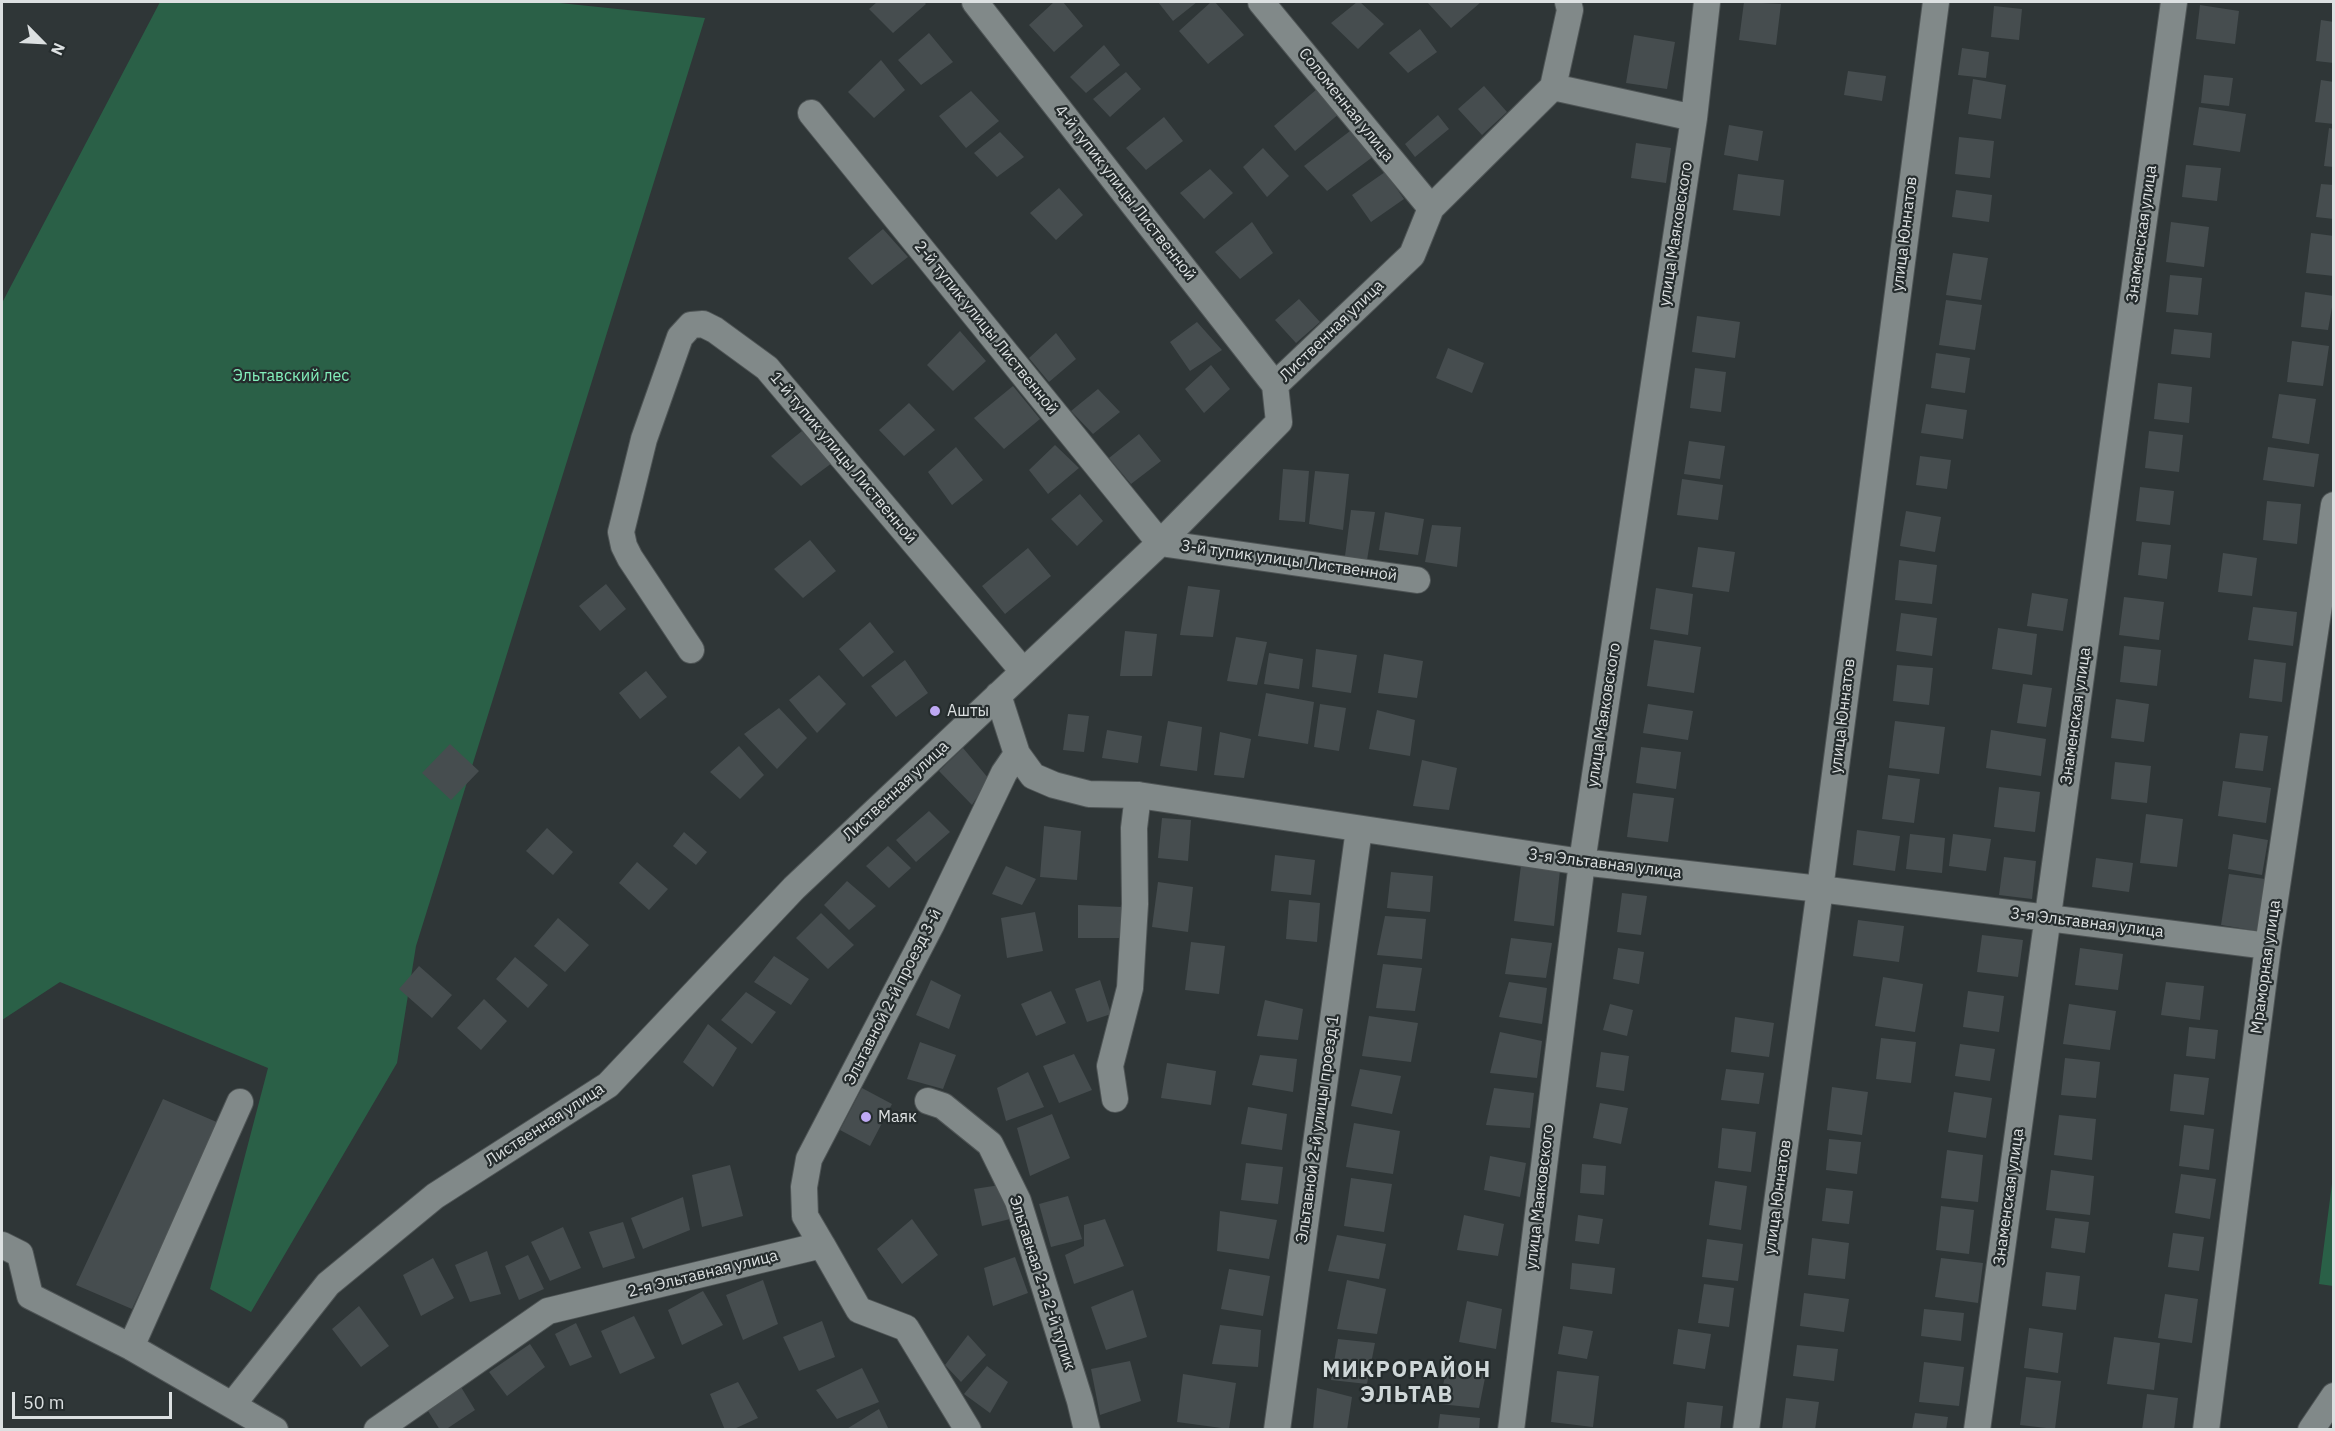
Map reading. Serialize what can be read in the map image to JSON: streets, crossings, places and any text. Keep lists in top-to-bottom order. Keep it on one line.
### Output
{"streets":{"street":["Соломенная улица","4-й тупик улицы Лиственной","улица Маяковского","улица Юннатов","Знаменская улица","2-й тупик улицы Лиственной","Лиственная улица","1-й тупик улицы Лиственной","3-й тупик улицы Лиственной","3-я Эльтавная улица","Мраморная улица","Эльтавной 2-й проезд 3-й","Эльтавной 2-й улицы проезд 1","2-я Эльтавная улица","Эльтавная 2-я 2-й тупик"]},"crossings":[["Соломенная улица","Лиственная улица"],["4-й тупик улицы Лиственной","Лиственная улица"],["улица Маяковского","3-я Эльтавная улица"],["улица Юннатов","3-я Эльтавная улица"],["Знаменская улица","3-я Эльтавная улица"],["2-й тупик улицы Лиственной","Лиственная улица"],["2-й тупик улицы Лиственной","3-й тупик улицы Лиственной"],["Лиственная улица","1-й тупик улицы Лиственной"],["Лиственная улица","3-й тупик улицы Лиственной"],["Лиственная улица","3-я Эльтавная улица"],["3-я Эльтавная улица","Мраморная улица"],["3-я Эльтавная улица","Эльтавной 2-й проезд 3-й"],["3-я Эльтавная улица","Эльтавной 2-й улицы проезд 1"],["Эльтавной 2-й проезд 3-й","2-я Эльтавная улица"]],"districts":["МИКРОРАЙОН ЭЛЬТАВ"],"parks":["Эльтавский лес"],"places":["Ашты","Маяк"],"scale_bar":"50 m","north":"bottom right"}
